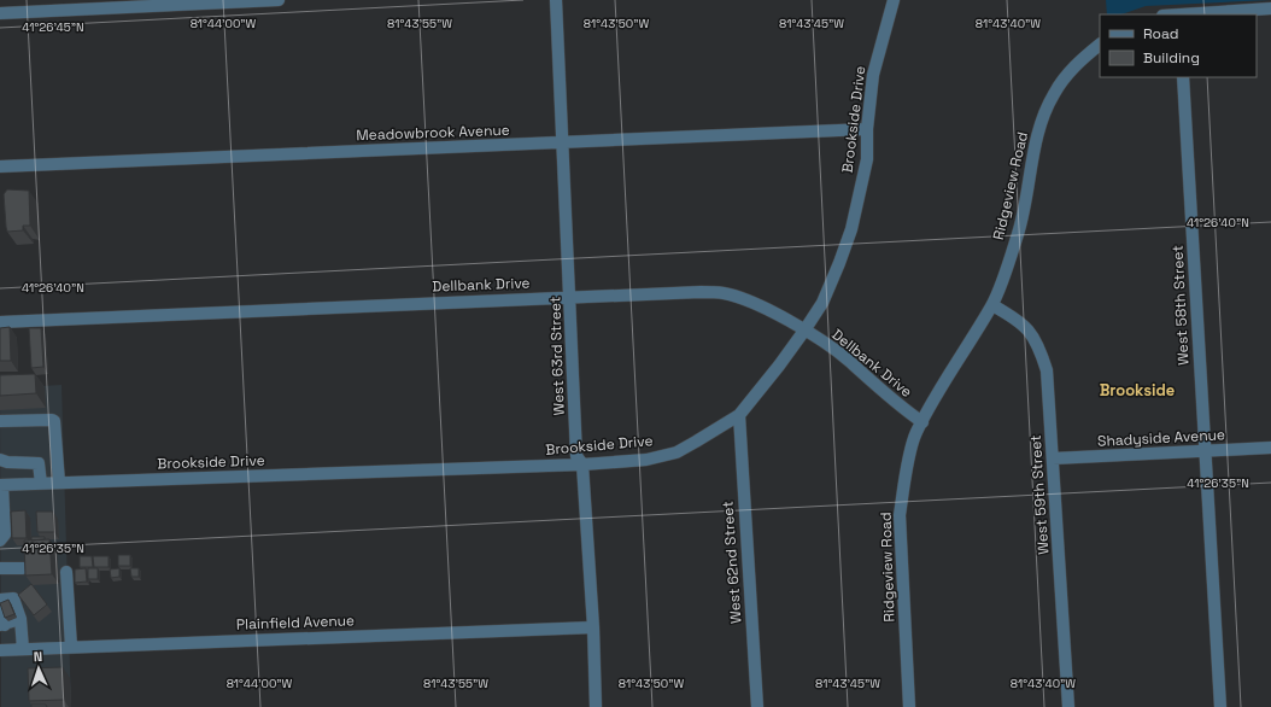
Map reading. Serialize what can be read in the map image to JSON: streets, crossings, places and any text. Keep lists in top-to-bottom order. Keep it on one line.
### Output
{"streets":{"street":["Brookside Drive","Meadowbrook Avenue","Ridgeview Road","Dellbank Drive","West 58th Street","West 63rd Street","Shadyside Avenue","West 59th Street","West 62nd Street","Plainfield Avenue"]},"crossings":[["Brookside Drive","Meadowbrook Avenue"],["Brookside Drive","Dellbank Drive"],["Brookside Drive","West 63rd Street"],["Brookside Drive","West 62nd Street"],["Meadowbrook Avenue","West 63rd Street"],["Ridgeview Road","Dellbank Drive"],["Ridgeview Road","West 59th Street"],["Dellbank Drive","West 63rd Street"],["West 58th Street","Shadyside Avenue"],["West 63rd Street","Plainfield Avenue"],["Shadyside Avenue","West 59th Street"]],"districts":["Brookside"],"legend":["Road","Building"],"north":"top","coordinates":["81°44'00\"W","81°43'55\"W","81°43'50\"W","81°43'45\"W","81°43'40\"W","41°26'45\"N","41°26'40\"N","41°26'35\"N"]}
